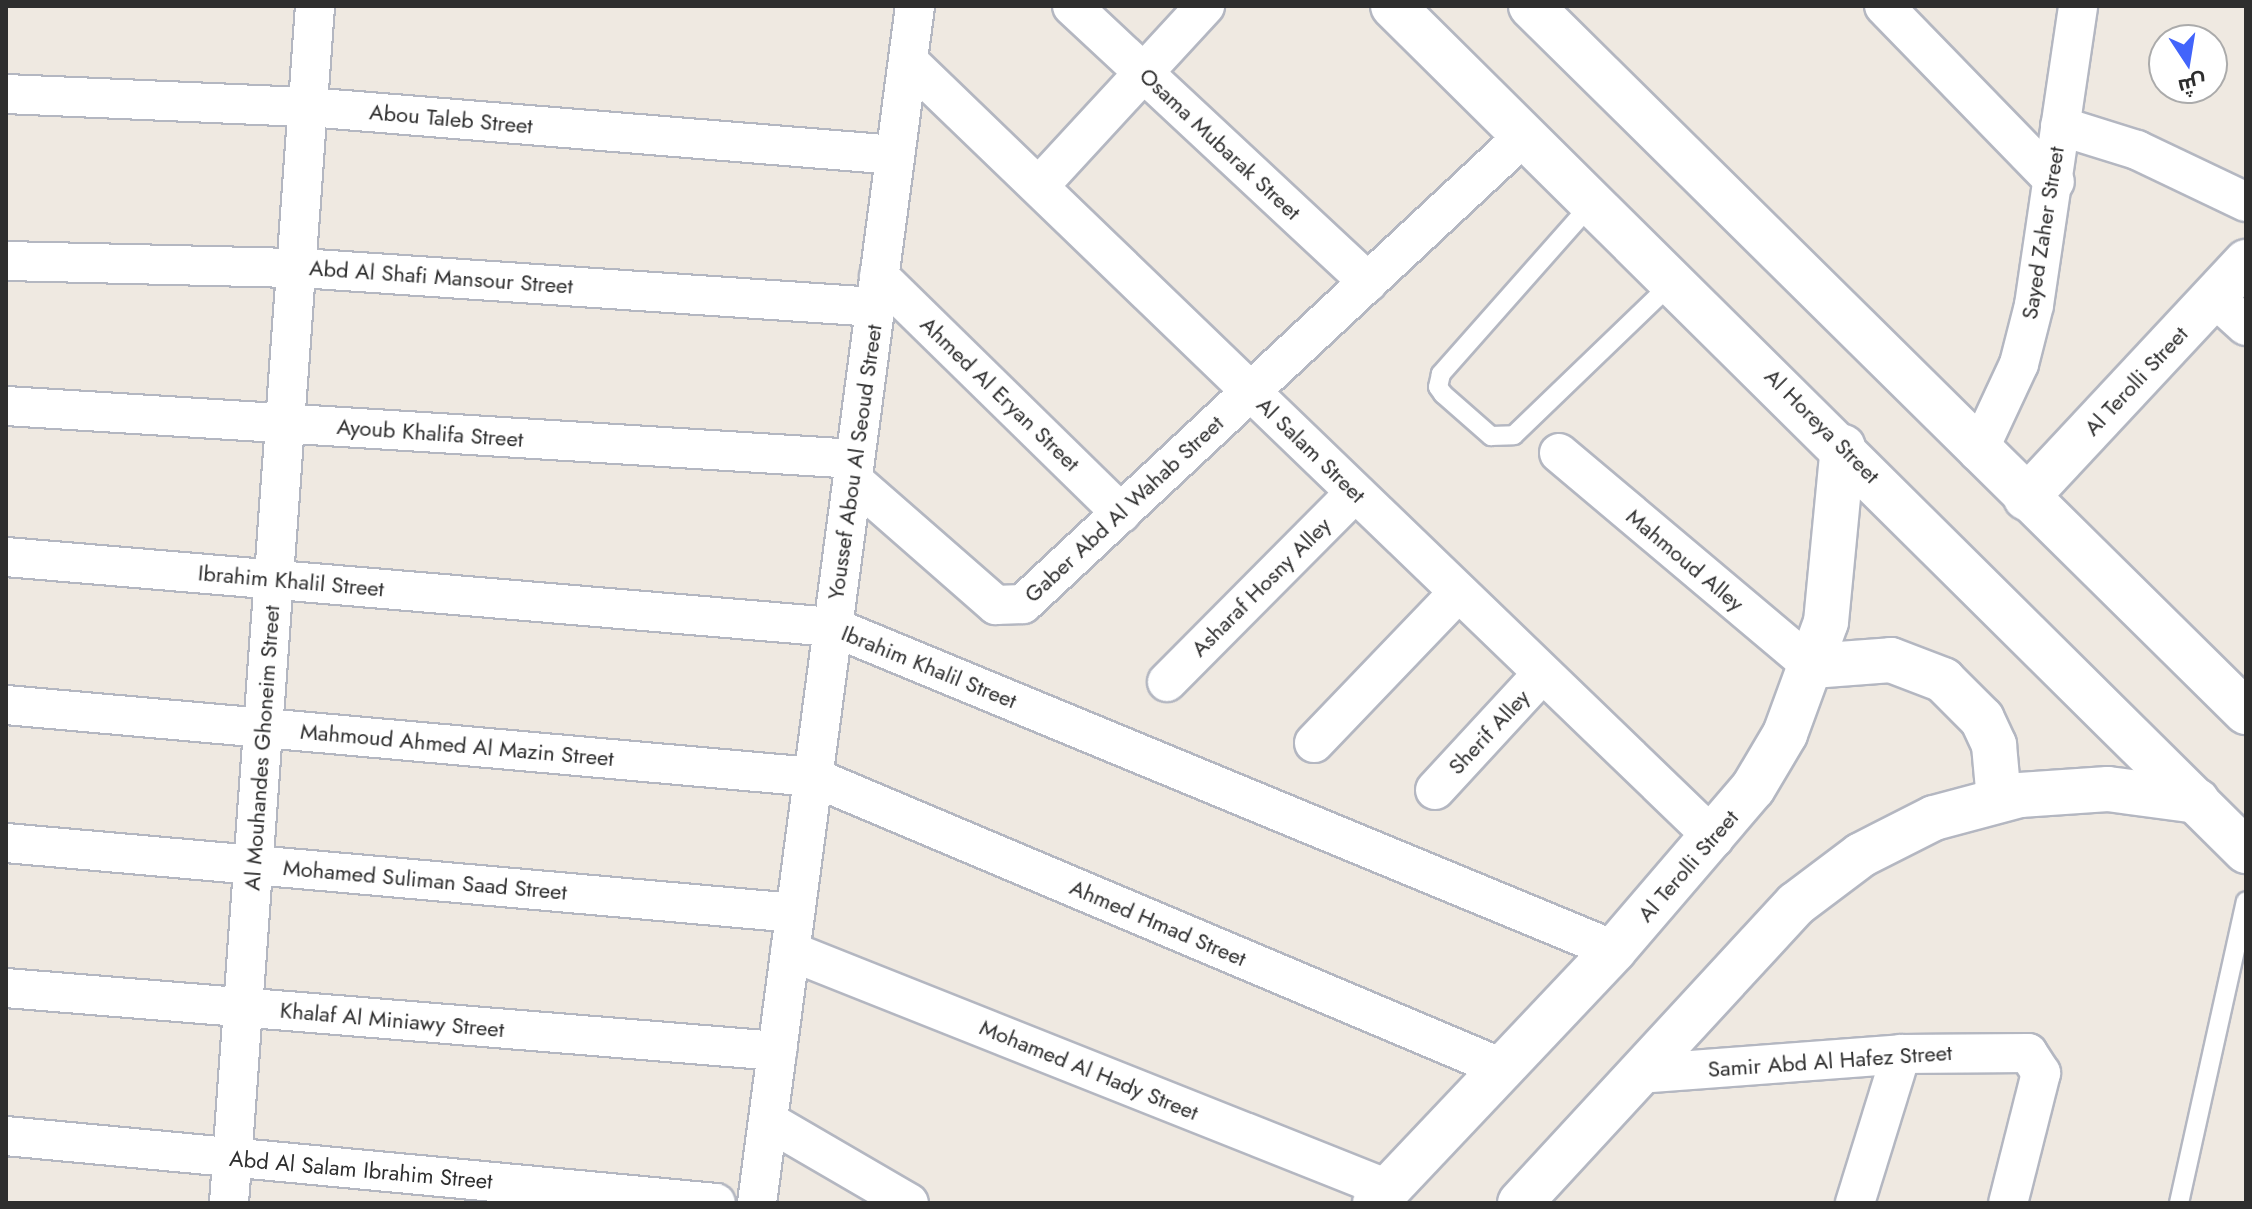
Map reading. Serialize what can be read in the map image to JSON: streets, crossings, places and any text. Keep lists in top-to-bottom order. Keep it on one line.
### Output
{"streets":{"street":["Abou Taleb Street","Osama Mubarak Street","Sayed Zaher Street","Abd Al Shafi Mansour Street","Al Terolli Street","Ahmed Al Eryan Street","Al Horeya Street","Ayoub Khalifa Street","Al Salam Street","Youssef Abou Al Seoud Street","Gaber Abd Al Wahab Street","Mahmoud Alley","Ibrahim Khalil Street","Asharaf Hosny Alley","Sherif Alley","Mahmoud Ahmed Al Mazin Street","Al Mouhandes Ghoneim Street","Mohamed Suliman Saad Street","Ahmed Hmad Street","Khalaf Al Miniawy Street","Samir Abd Al Hafez Street","Mohamed Al Hady Street","Abd Al Salam Ibrahim Street"]},"crossings":[["Abou Taleb Street","Youssef Abou Al Seoud Street"],["Abou Taleb Street","Al Mouhandes Ghoneim Street"],["Osama Mubarak Street","Gaber Abd Al Wahab Street"],["Abd Al Shafi Mansour Street","Ahmed Al Eryan Street"],["Abd Al Shafi Mansour Street","Youssef Abou Al Seoud Street"],["Abd Al Shafi Mansour Street","Al Mouhandes Ghoneim Street"],["Al Terolli Street","Al Horeya Street"],["Al Terolli Street","Al Salam Street"],["Al Terolli Street","Mahmoud Alley"],["Al Terolli Street","Ibrahim Khalil Street"],["Al Terolli Street","Ahmed Hmad Street"],["Al Terolli Street","Mohamed Al Hady Street"],["Ahmed Al Eryan Street","Youssef Abou Al Seoud Street"],["Ahmed Al Eryan Street","Gaber Abd Al Wahab Street"],["Al Horeya Street","Gaber Abd Al Wahab Street"],["Ayoub Khalifa Street","Youssef Abou Al Seoud Street"],["Ayoub Khalifa Street","Gaber Abd Al Wahab Street"],["Ayoub Khalifa Street","Al Mouhandes Ghoneim Street"],["Al Salam Street","Youssef Abou Al Seoud Street"],["Al Salam Street","Gaber Abd Al Wahab Street"],["Al Salam Street","Asharaf Hosny Alley"],["Al Salam Street","Sherif Alley"],["Youssef Abou Al Seoud Street","Gaber Abd Al Wahab Street"],["Youssef Abou Al Seoud Street","Ibrahim Khalil Street"],["Youssef Abou Al Seoud Street","Mahmoud Ahmed Al Mazin Street"],["Youssef Abou Al Seoud Street","Mohamed Suliman Saad Street"],["Youssef Abou Al Seoud Street","Ahmed Hmad Street"],["Youssef Abou Al Seoud Street","Khalaf Al Miniawy Street"],["Youssef Abou Al Seoud Street","Mohamed Al Hady Street"],["Ibrahim Khalil Street","Al Mouhandes Ghoneim Street"],["Mahmoud Ahmed Al Mazin Street","Al Mouhandes Ghoneim Street"],["Mahmoud Ahmed Al Mazin Street","Ahmed Hmad Street"],["Al Mouhandes Ghoneim Street","Mohamed Suliman Saad Street"],["Al Mouhandes Ghoneim Street","Khalaf Al Miniawy Street"],["Al Mouhandes Ghoneim Street","Abd Al Salam Ibrahim Street"]],"north":"bottom"}
